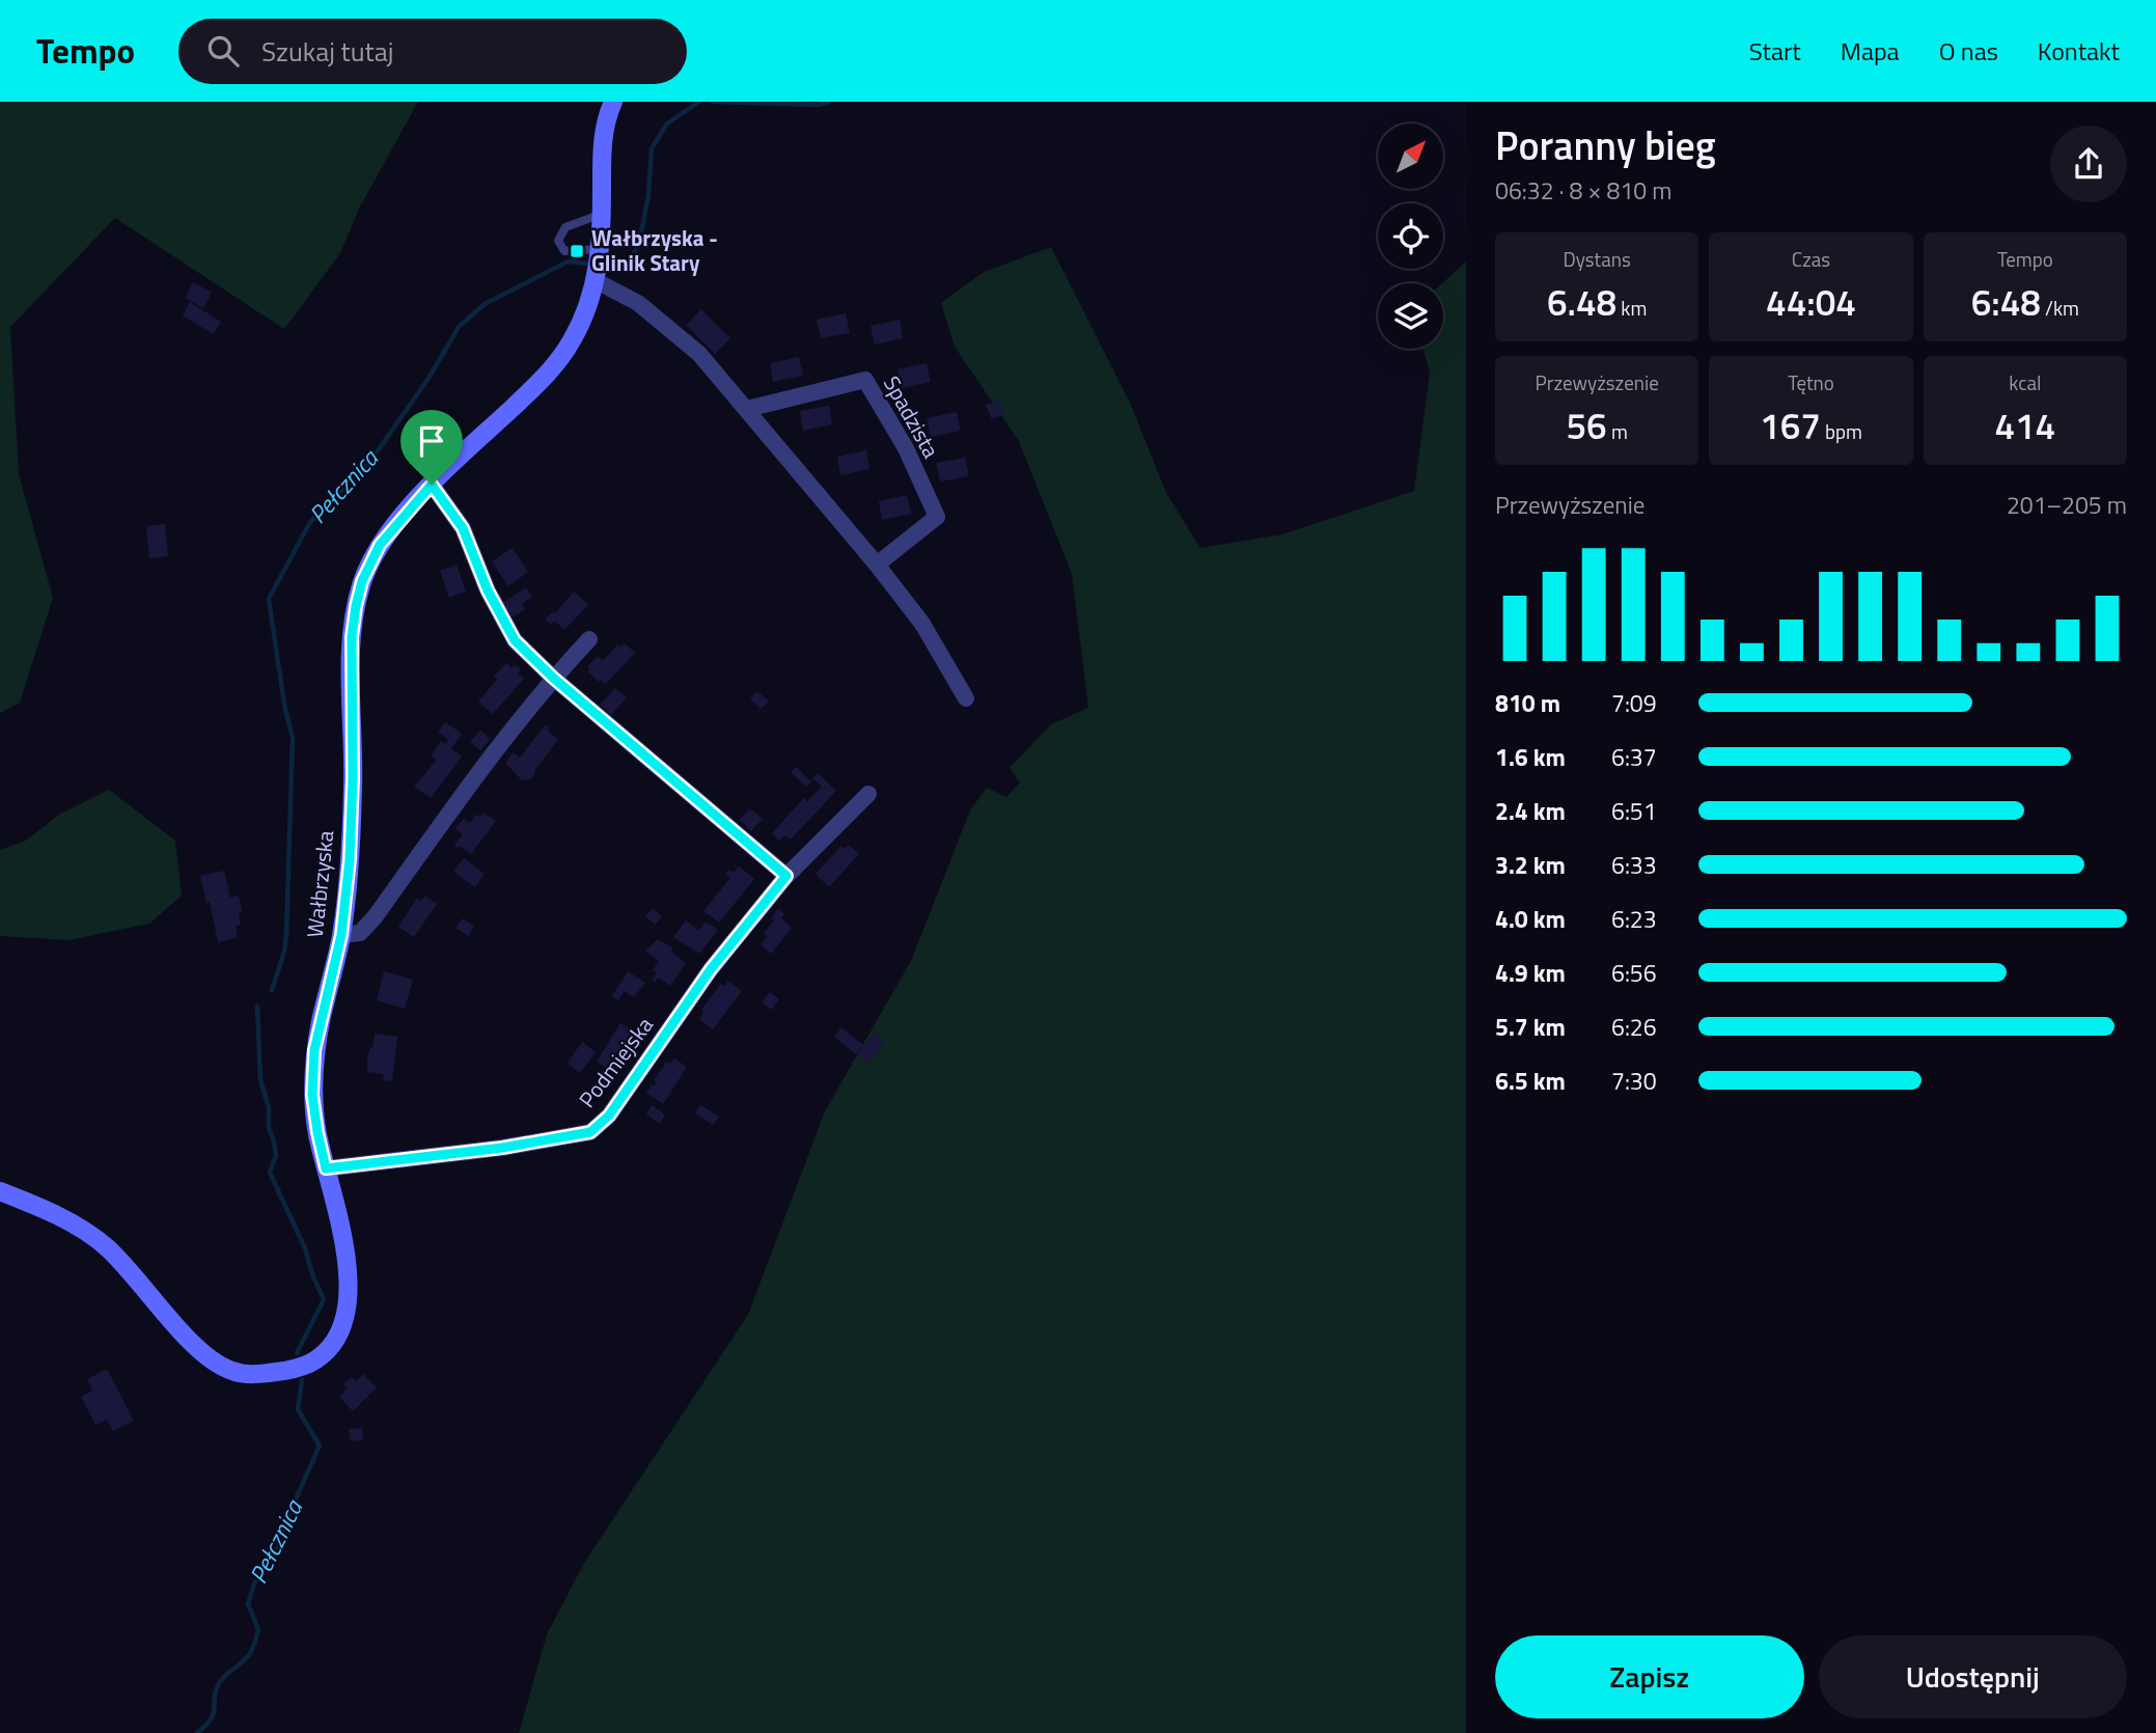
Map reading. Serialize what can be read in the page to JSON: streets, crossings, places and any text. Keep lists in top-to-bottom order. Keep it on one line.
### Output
{"streets":{"main road":["Wałbrzyska"],"street":["Spadzista","Podmiejska"]},"crossings":[["Wałbrzyska","Podmiejska"]],"water":["Pełcznica"],"places":{"transit":["Wałbrzyska - Glinik Stary"]},"north":"top right","page":{"header":"Tempo","search":"Szukaj tutaj","nav":["Start","Mapa","O nas","Kontakt"],"heading":["Poranny bieg","06:32 · 8 × 810 m"],"stats":[["Dystans","6.48 km"],["Czas","44:04"],["Tempo","6:48 /km"],["Przewyższenie","56 m"],["Tętno","167 bpm"],["kcal","414"]],"chart":["Przewyższenie","201–205 m"],"list":[{"name":"810 m","note":"7:09"},{"name":"1.6 km","note":"6:37"},{"name":"2.4 km","note":"6:51"},{"name":"3.2 km","note":"6:33"},{"name":"4.0 km","note":"6:23"},{"name":"4.9 km","note":"6:56"},{"name":"5.7 km","note":"6:26"},{"name":"6.5 km","note":"7:30"}],"buttons":["Zapisz","Udostępnij"]}}
